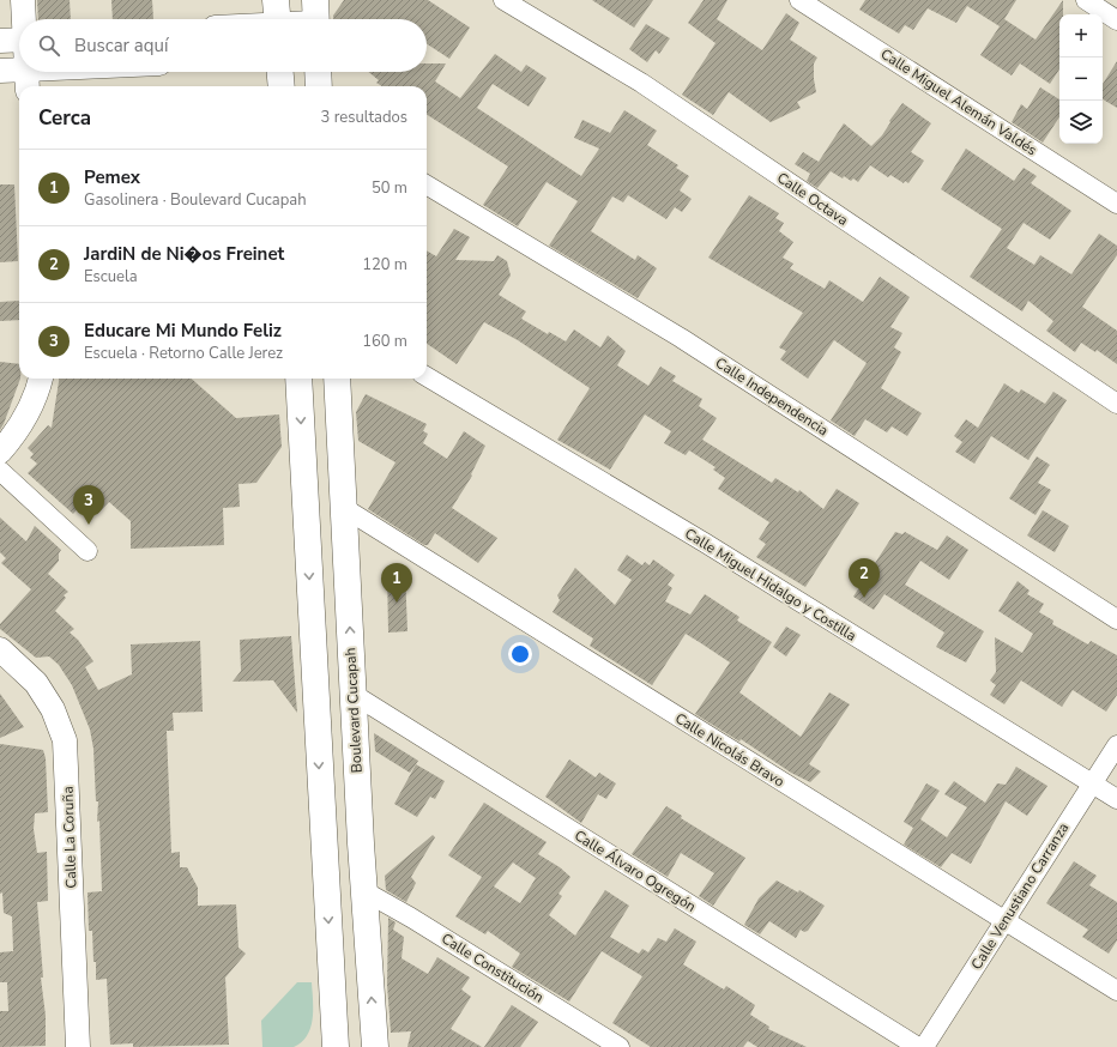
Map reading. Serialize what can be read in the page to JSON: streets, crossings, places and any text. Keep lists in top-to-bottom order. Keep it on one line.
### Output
{"streets":{"main road":["Boulevard Cucapah"],"street":["Calle Miguel Alemán Valdés","Calle Octava","Calle Independencia","Calle Miguel Hidalgo y Costilla","Calle Nicolás Bravo","Calle La Coruña","Calle Álvaro Ogregón","Calle Venustiano Carranza","Calle Constitución"]},"crossings":[["Calle Miguel Hidalgo y Costilla","Calle Venustiano Carranza"],["Boulevard Cucapah","Calle Nicolás Bravo"],["Boulevard Cucapah","Calle Álvaro Ogregón"],["Boulevard Cucapah","Calle Constitución"],["Calle Nicolás Bravo","Calle Venustiano Carranza"]],"page":{"map_buttons":["+","−"],"search":"Buscar aquí","heading":["Cerca","3 resultados"],"list":[{"mark":"1","name":"Pemex","note":"Gasolinera · Boulevard Cucapah","value":"50 m"},{"mark":"2","name":"JardiN de Ni�os Freinet","note":"Escuela","value":"120 m"},{"mark":"3","name":"Educare Mi Mundo Feliz","note":"Escuela · Retorno Calle Jerez","value":"160 m"}],"pins":["3","2","1"]}}
